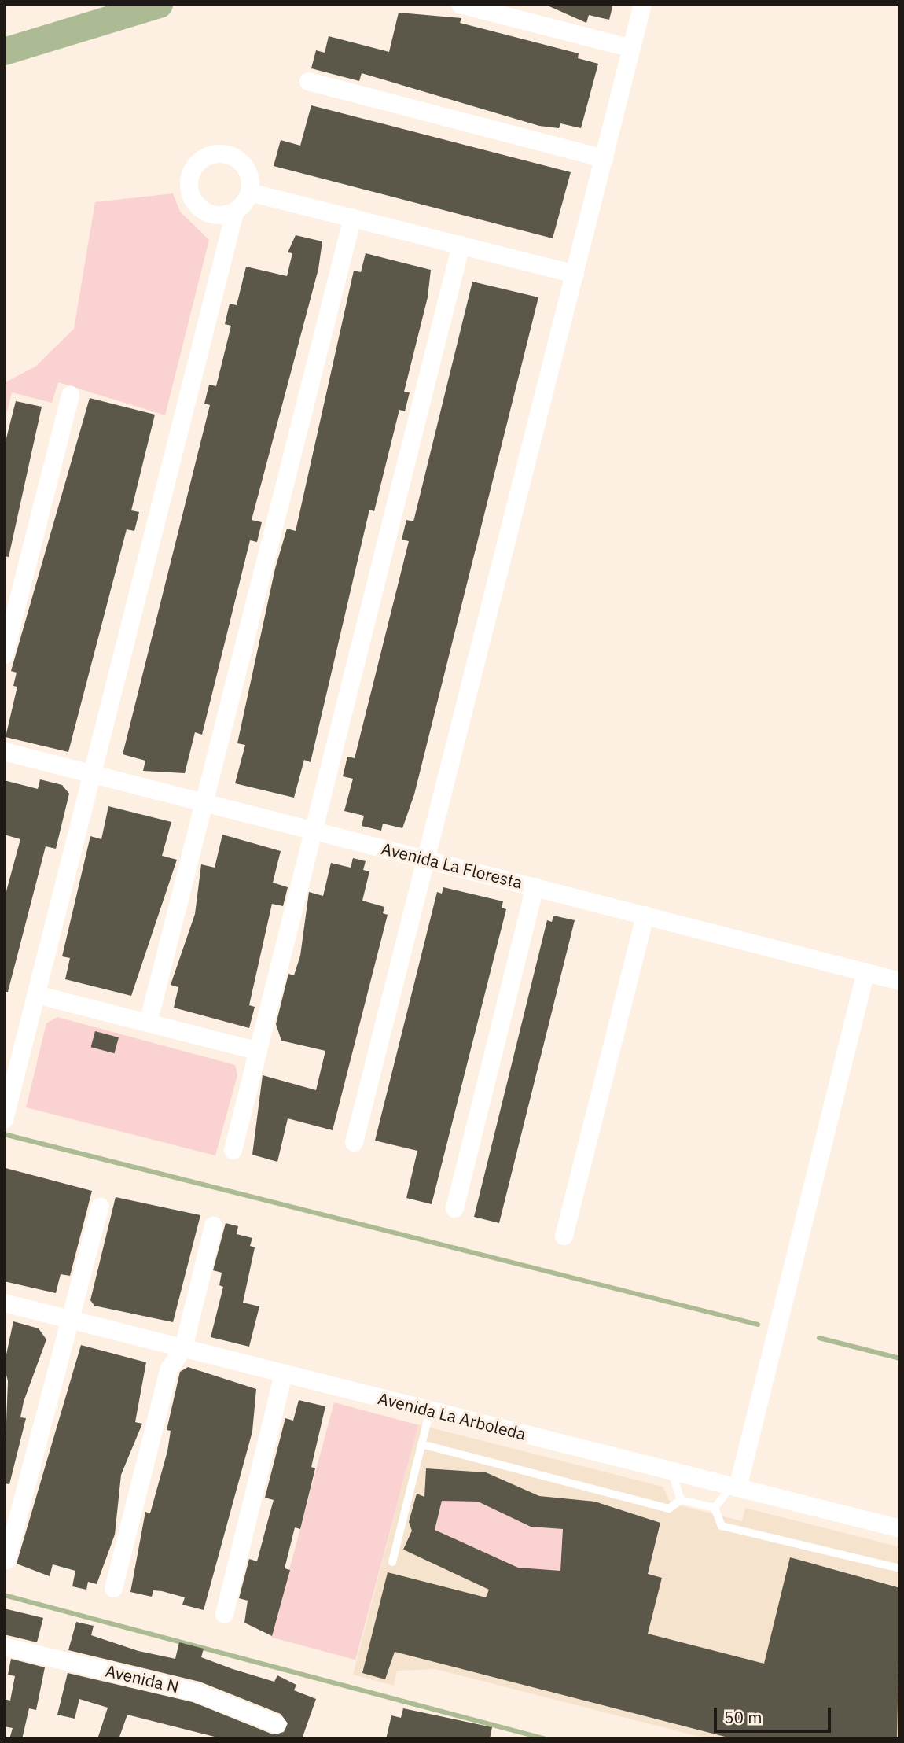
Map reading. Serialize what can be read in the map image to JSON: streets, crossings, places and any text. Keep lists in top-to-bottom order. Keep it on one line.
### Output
{"streets":{"street":["Avenida La Floresta","Avenida La Arboleda","Avenida N"]},"scale_bar":"50 m"}
